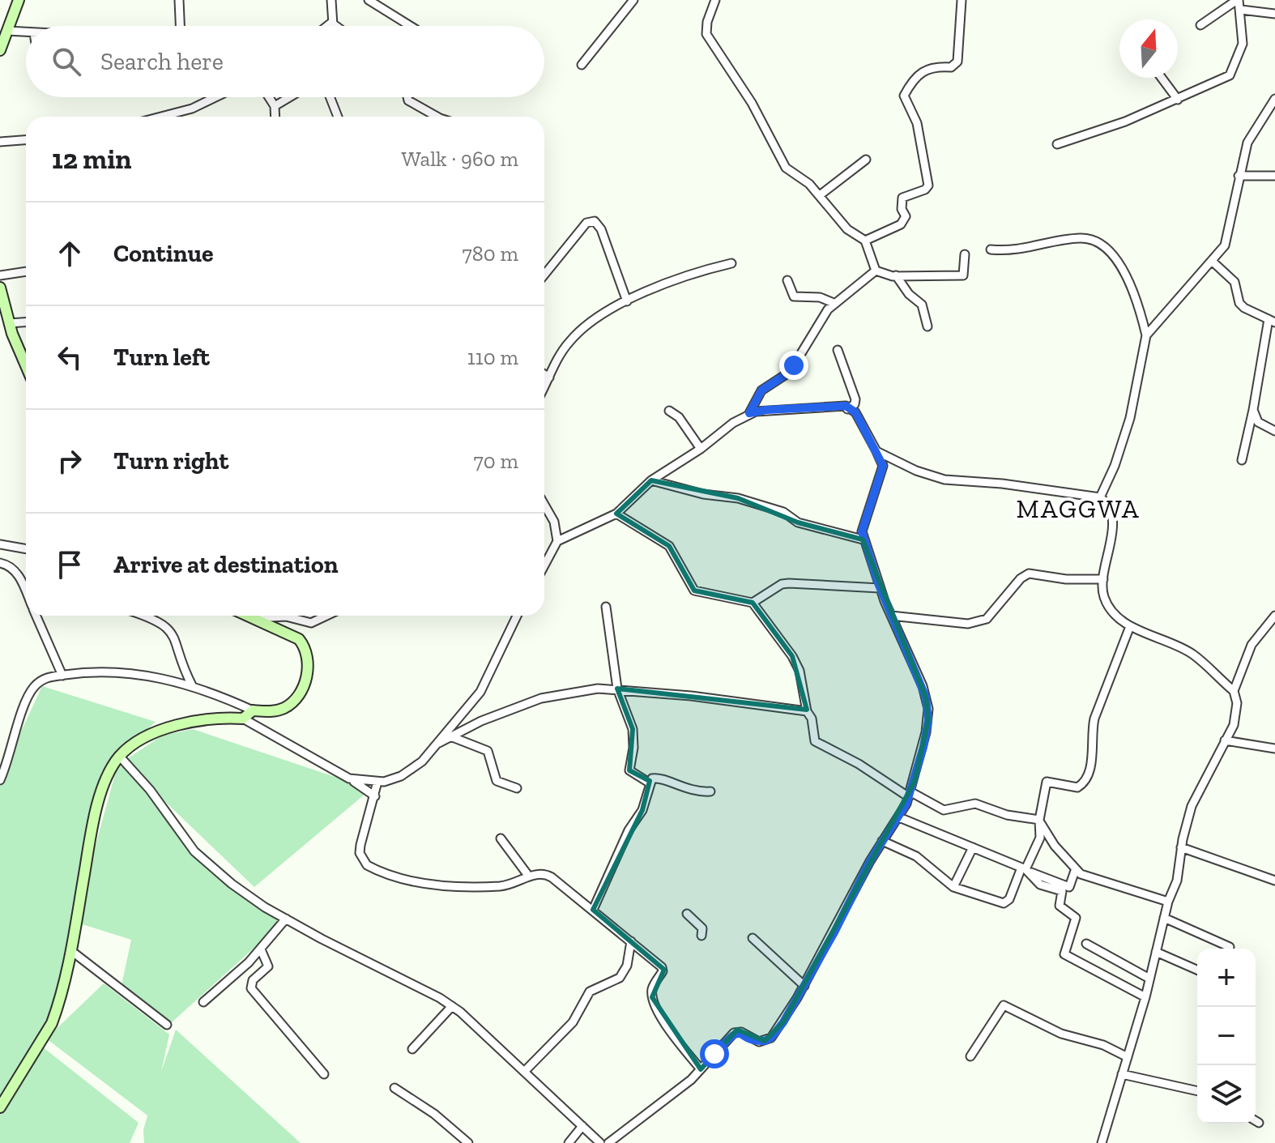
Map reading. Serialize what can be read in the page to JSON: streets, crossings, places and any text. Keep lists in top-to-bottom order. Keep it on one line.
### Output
{"districts":["MAGGWA"],"north":"top","page":{"search":"Search here","heading":["12 min","Walk · 960 m"],"list":[["Continue","780 m"],["Turn left","110 m"],["Turn right","70 m"],"Arrive at destination"],"map_buttons":["+","−"]}}
